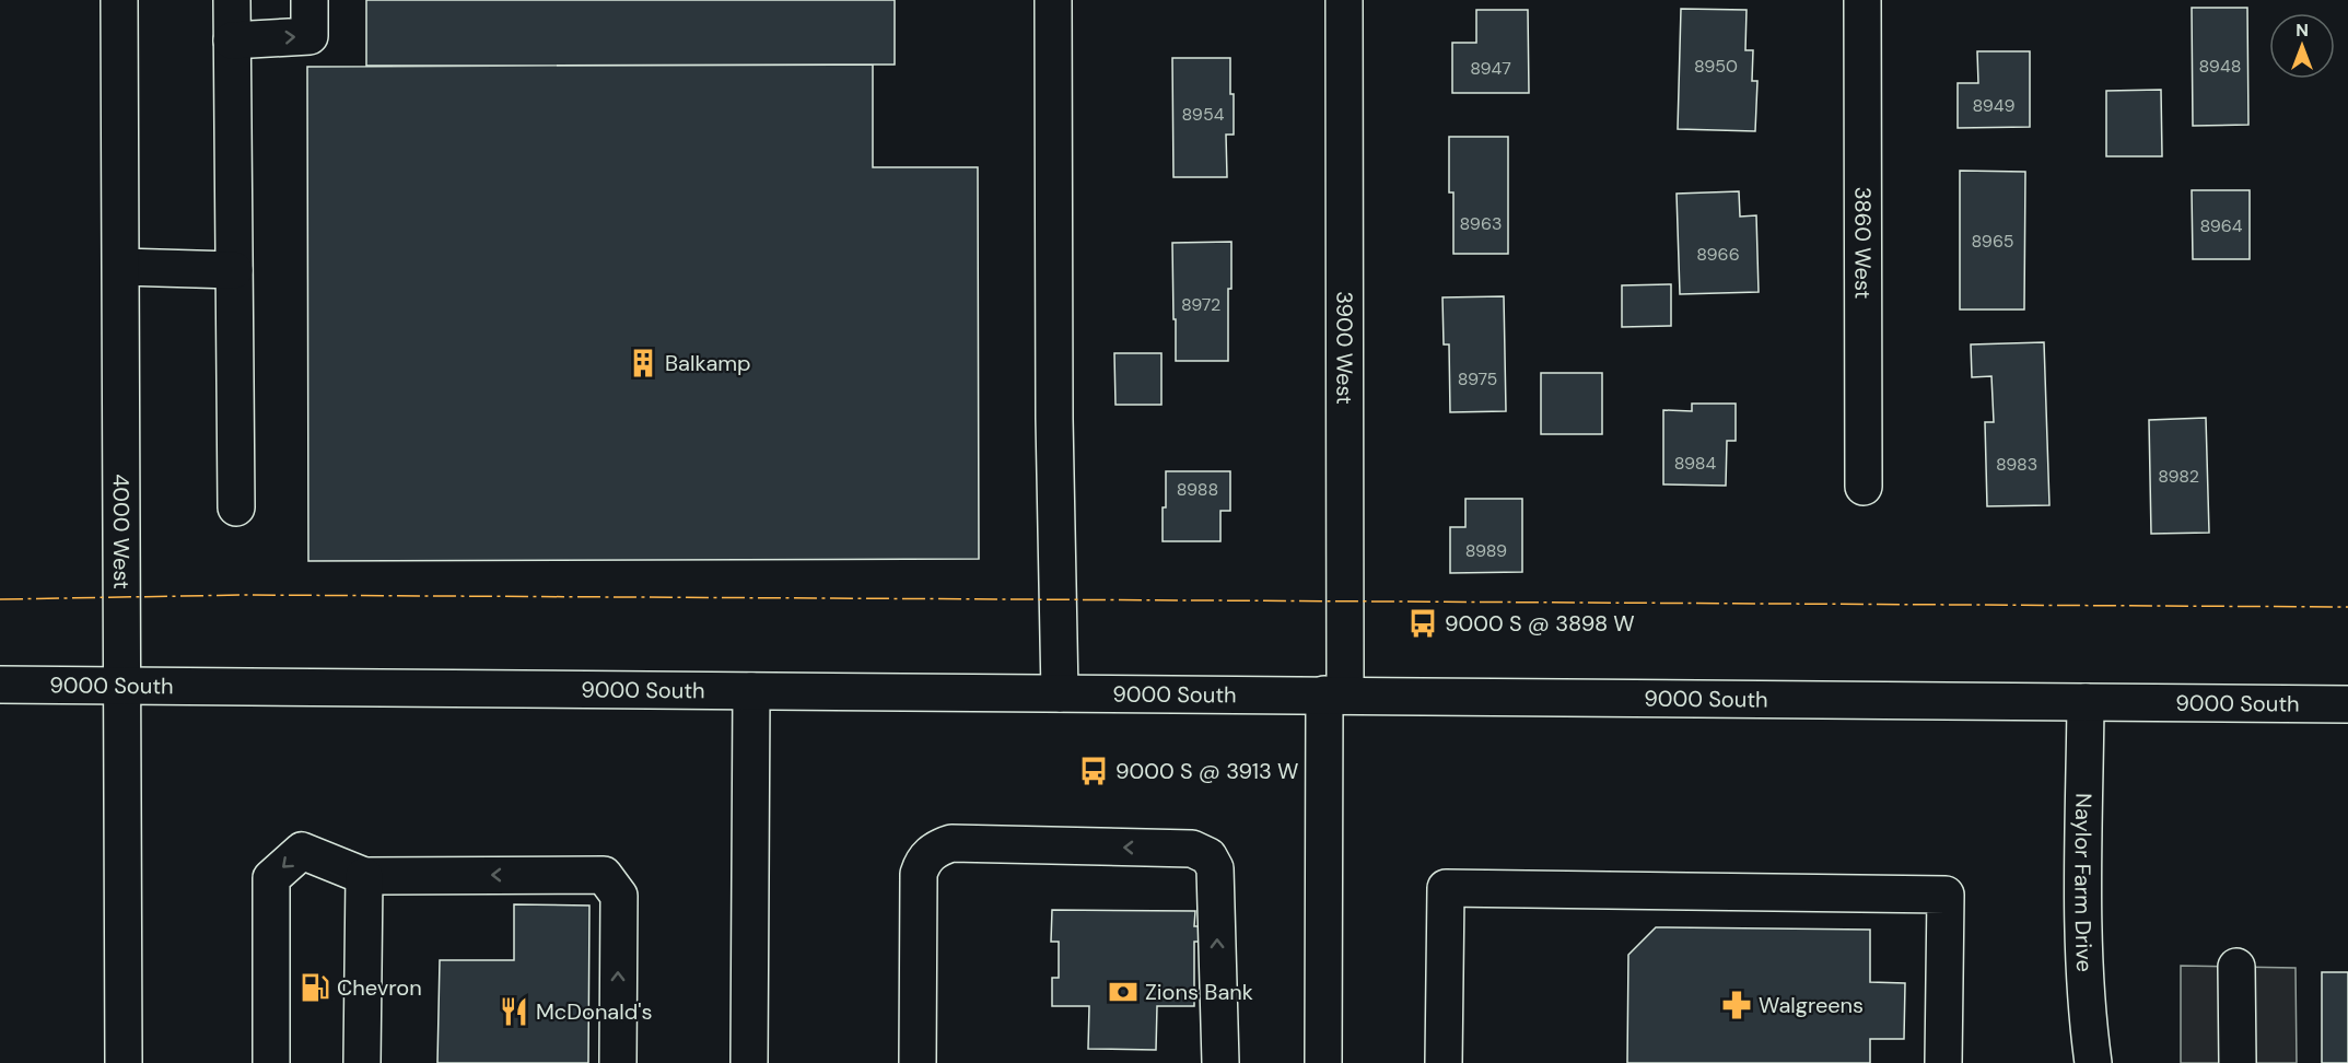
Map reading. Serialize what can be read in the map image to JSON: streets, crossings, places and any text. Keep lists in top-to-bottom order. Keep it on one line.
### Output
{"streets":{"main road":["3860 West","3900 West","4000 West","9000 South","Naylor Farm Drive"]},"crossings":[["3900 West","9000 South"],["4000 West","9000 South"],["9000 South","Naylor Farm Drive"]],"places":{"building":["Balkamp"],"bus stop":["9000 S @ 3898 W","9000 S @ 3913 W"],"fuel station":["Chevron"],"bank":["Zions Bank"],"pharmacy":["Walgreens"],"restaurant":["McDonald's"]},"house_numbers":["8950","8948","8947","8949","8954","8963","8964","8965","8966","8972","8975","8984","8983","8982","8988","8989"],"north":"top"}
